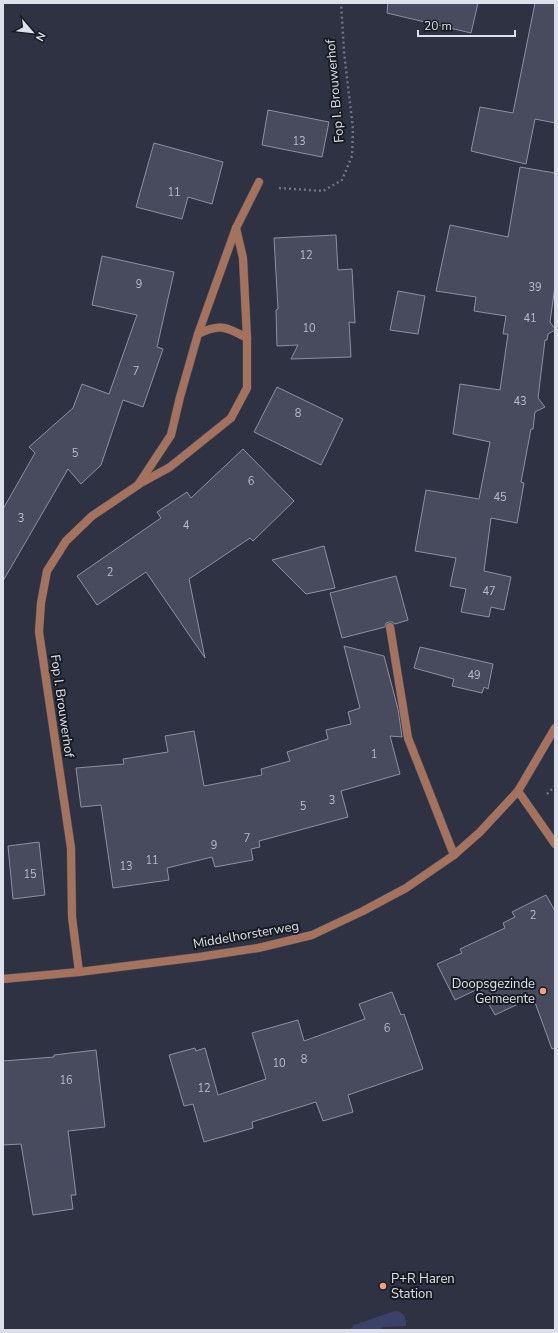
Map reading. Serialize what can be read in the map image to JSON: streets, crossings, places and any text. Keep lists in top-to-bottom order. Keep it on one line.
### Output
{"streets":{"street":["Fop I. Brouwerhof","Middelhorsterweg"]},"crossings":[["Fop I. Brouwerhof","Middelhorsterweg"]],"places":["Doopsgezinde Gemeente","P+R Haren Station"],"house_numbers":["13","11","12","9","39","41","10","7","43","8","5","6","45","3","4","2","47","49","1","3","5","7","9","11","13","15","2","6","8","10","16","12"],"scale_bar":"20 m","north":"bottom right"}
